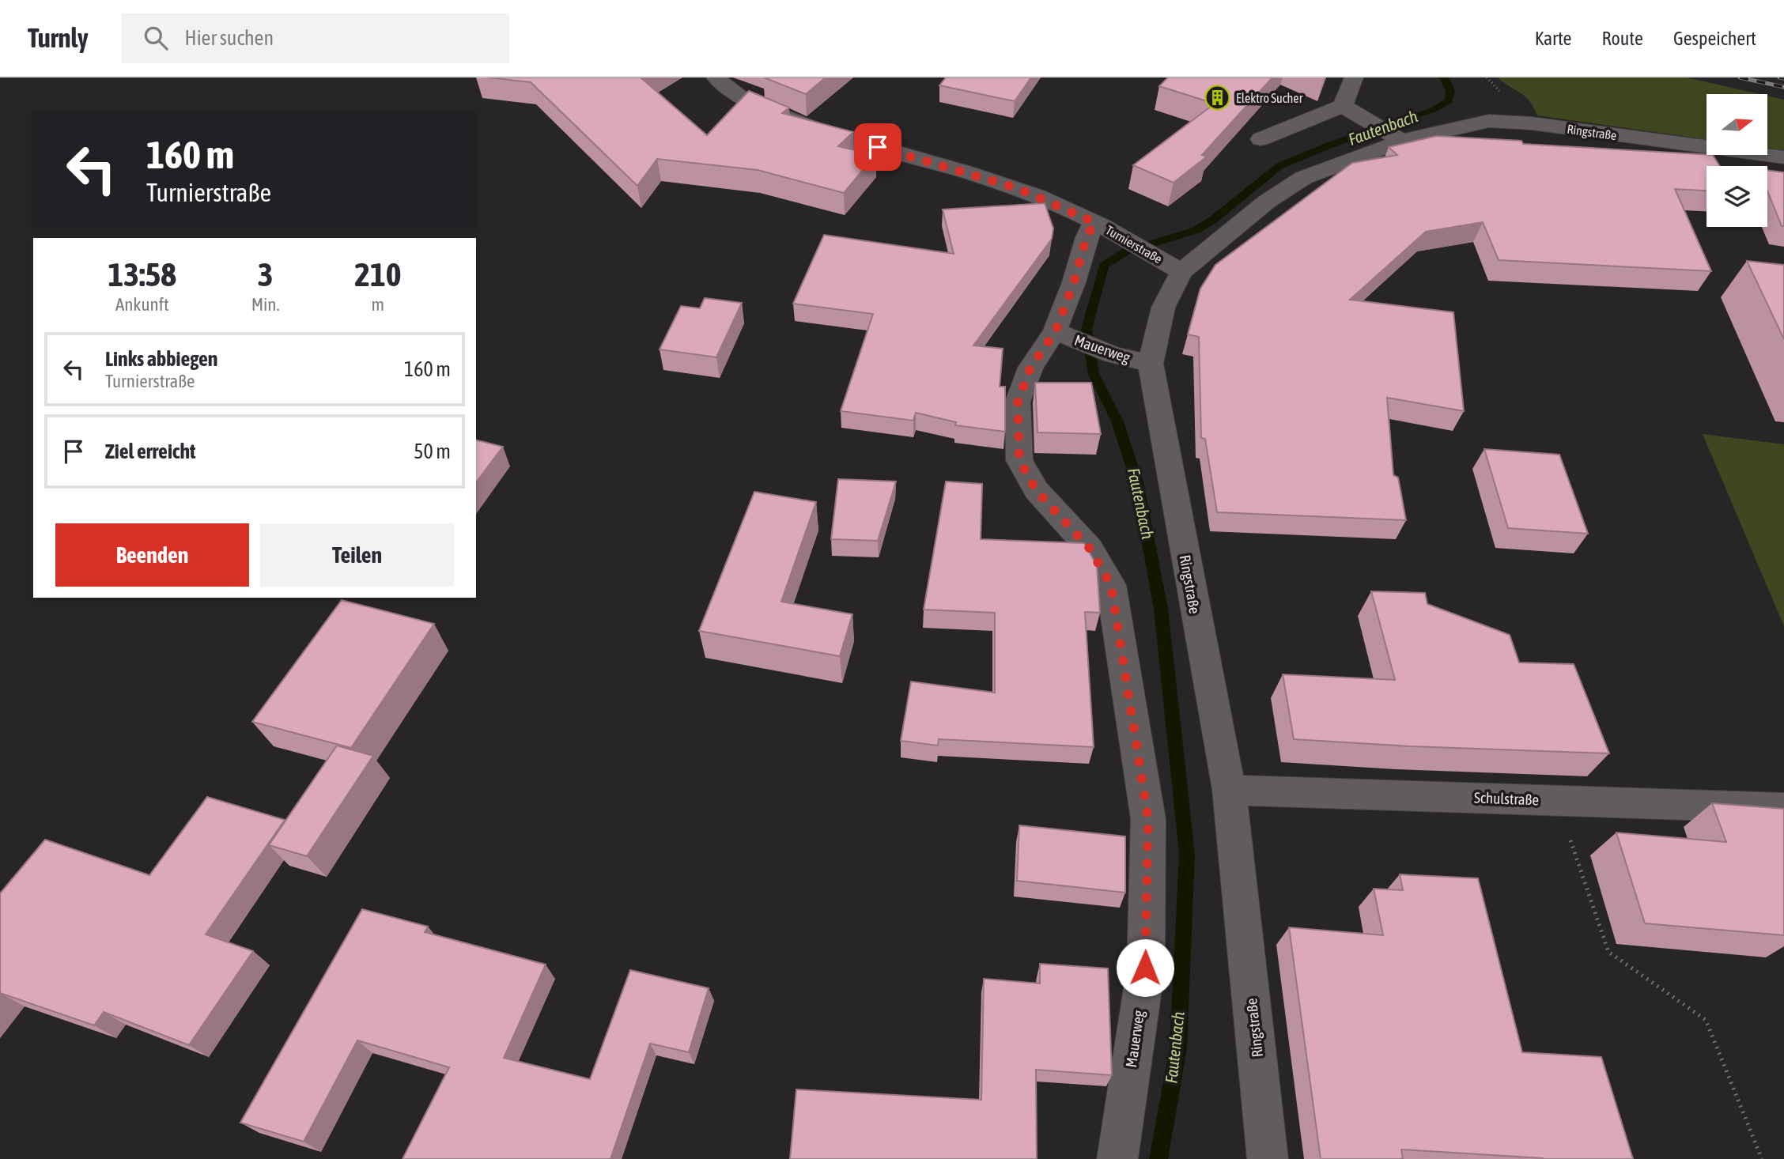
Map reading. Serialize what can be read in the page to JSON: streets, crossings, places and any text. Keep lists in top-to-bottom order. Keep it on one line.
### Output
{"streets":{"street":["Ringstraße","Turnierstraße","Mauerweg","Schulstraße"]},"crossings":[["Ringstraße","Turnierstraße"],["Ringstraße","Mauerweg"],["Ringstraße","Schulstraße"],["Turnierstraße","Mauerweg"]],"water":["Fautenbach"],"places":{"building":["Elektro Sucher"]},"north":"right","page":{"header":"Turnly","search":"Hier suchen","nav":["Karte","Route","Gespeichert"],"turn":["160 m","Turnierstraße"],"eta":["13:58","Ankunft","3","Min.","210","m"],"list":[{"name":"Links abbiegen","note":"Turnierstraße","value":"160 m"},{"name":"Ziel erreicht","value":"50 m"}],"buttons":["Beenden","Teilen"]}}
